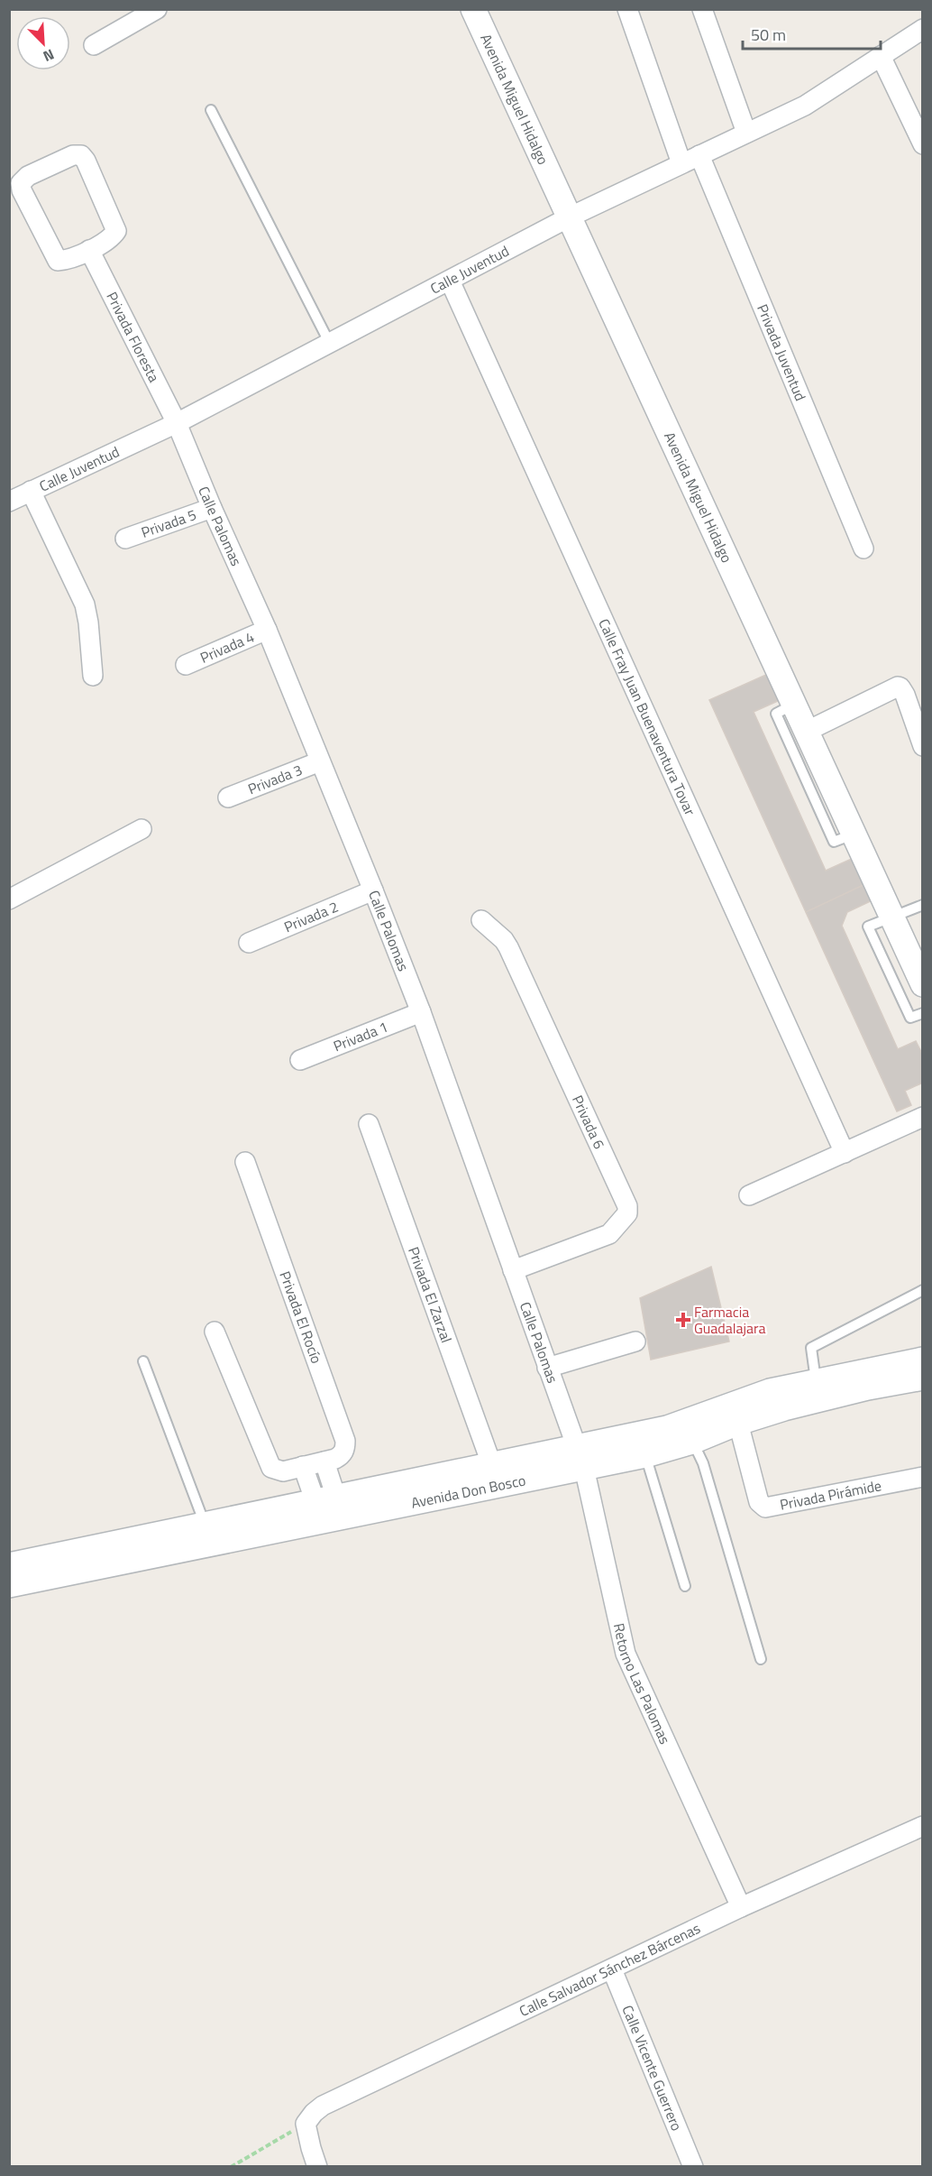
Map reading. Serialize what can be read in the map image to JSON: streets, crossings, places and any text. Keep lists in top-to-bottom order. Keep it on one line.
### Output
{"streets":{"street":["Avenida Miguel Hidalgo","Calle Juventud","Privada Floresta","Privada Juventud","Privada 5","Calle Palomas","Privada 4","Calle Fray Juan Buenaventura Tovar","Privada 3","Privada 2","Privada 1","Privada 6","Privada El Zarzal","Privada El Rocío","Avenida Don Bosco","Privada Pirámide","Retorno Las Palomas","Calle Salvador Sánchez Bárcenas","Calle Vicente Guerrero"]},"crossings":[["Avenida Miguel Hidalgo","Calle Juventud"],["Calle Juventud","Privada Floresta"],["Calle Juventud","Privada Juventud"],["Calle Juventud","Calle Palomas"],["Calle Juventud","Calle Fray Juan Buenaventura Tovar"],["Privada Floresta","Calle Palomas"],["Privada 5","Calle Palomas"],["Calle Palomas","Privada 4"],["Calle Palomas","Privada 3"],["Calle Palomas","Privada 2"],["Calle Palomas","Privada 1"],["Calle Palomas","Privada 6"],["Calle Palomas","Avenida Don Bosco"],["Calle Palomas","Retorno Las Palomas"],["Privada El Zarzal","Avenida Don Bosco"],["Avenida Don Bosco","Privada Pirámide"],["Avenida Don Bosco","Retorno Las Palomas"],["Retorno Las Palomas","Calle Salvador Sánchez Bárcenas"],["Calle Salvador Sánchez Bárcenas","Calle Vicente Guerrero"]],"places":{"health":["Farmacia Guadalajara"]},"scale_bar":"50 m","north":"bottom right"}
